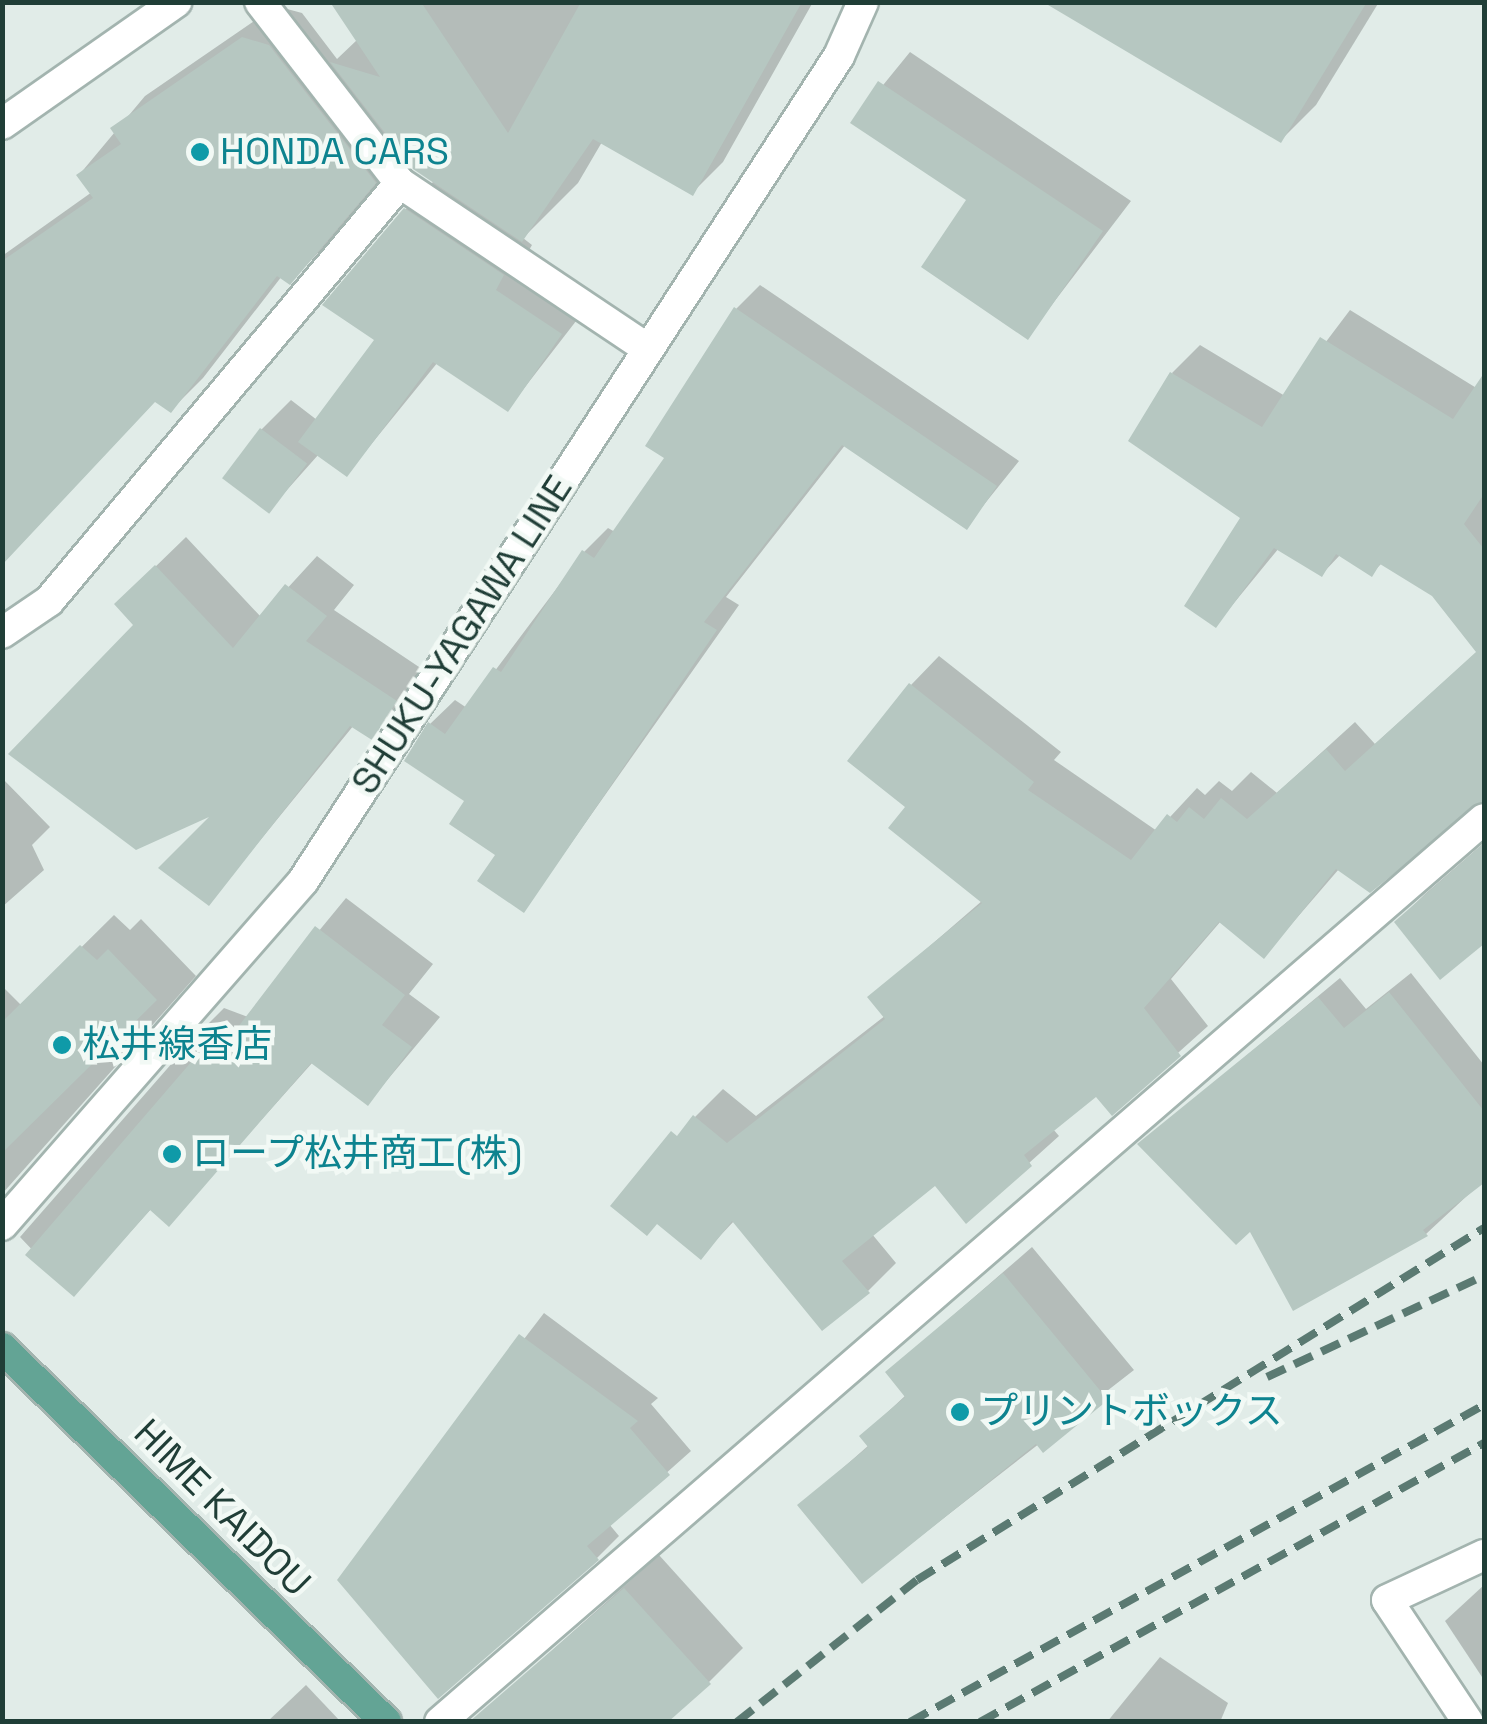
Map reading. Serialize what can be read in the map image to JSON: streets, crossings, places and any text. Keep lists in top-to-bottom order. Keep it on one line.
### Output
{"streets":{"main road":["HIME KAIDOU"],"street":["SHUKU-YAGAWA LINE"]},"places":["HONDA CARS","松井線香店","ロープ松井商工(株)","プリントボックス"]}
